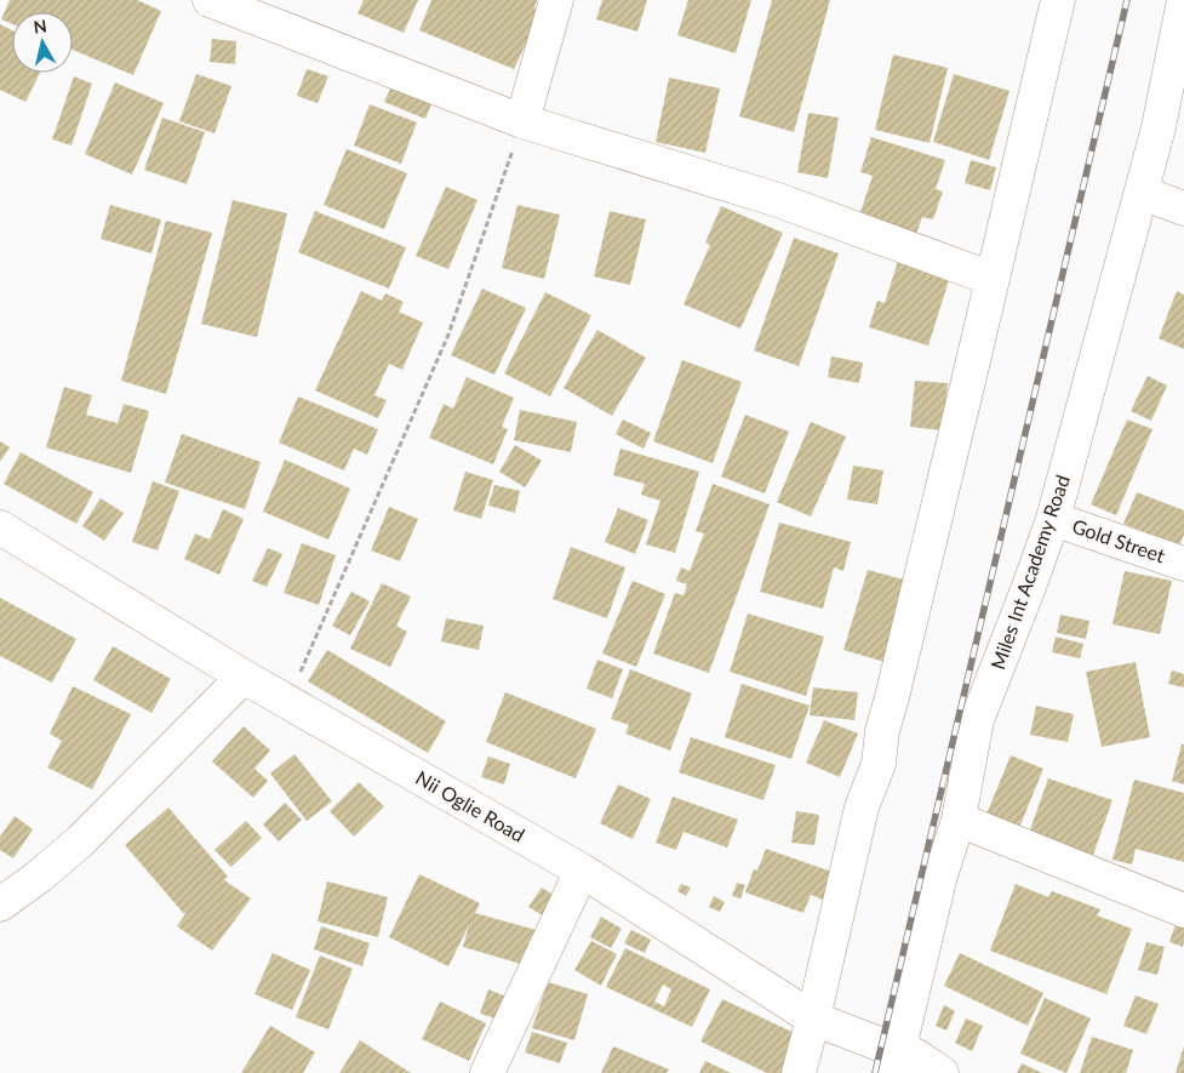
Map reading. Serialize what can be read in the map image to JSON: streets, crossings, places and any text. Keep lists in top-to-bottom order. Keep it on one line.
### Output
{"streets":{"street":["Gold Street","Miles Int Academy Road","Nii Oglie Road"]},"crossings":[["Gold Street","Miles Int Academy Road"],["Miles Int Academy Road","Nii Oglie Road"]],"north":"top"}
